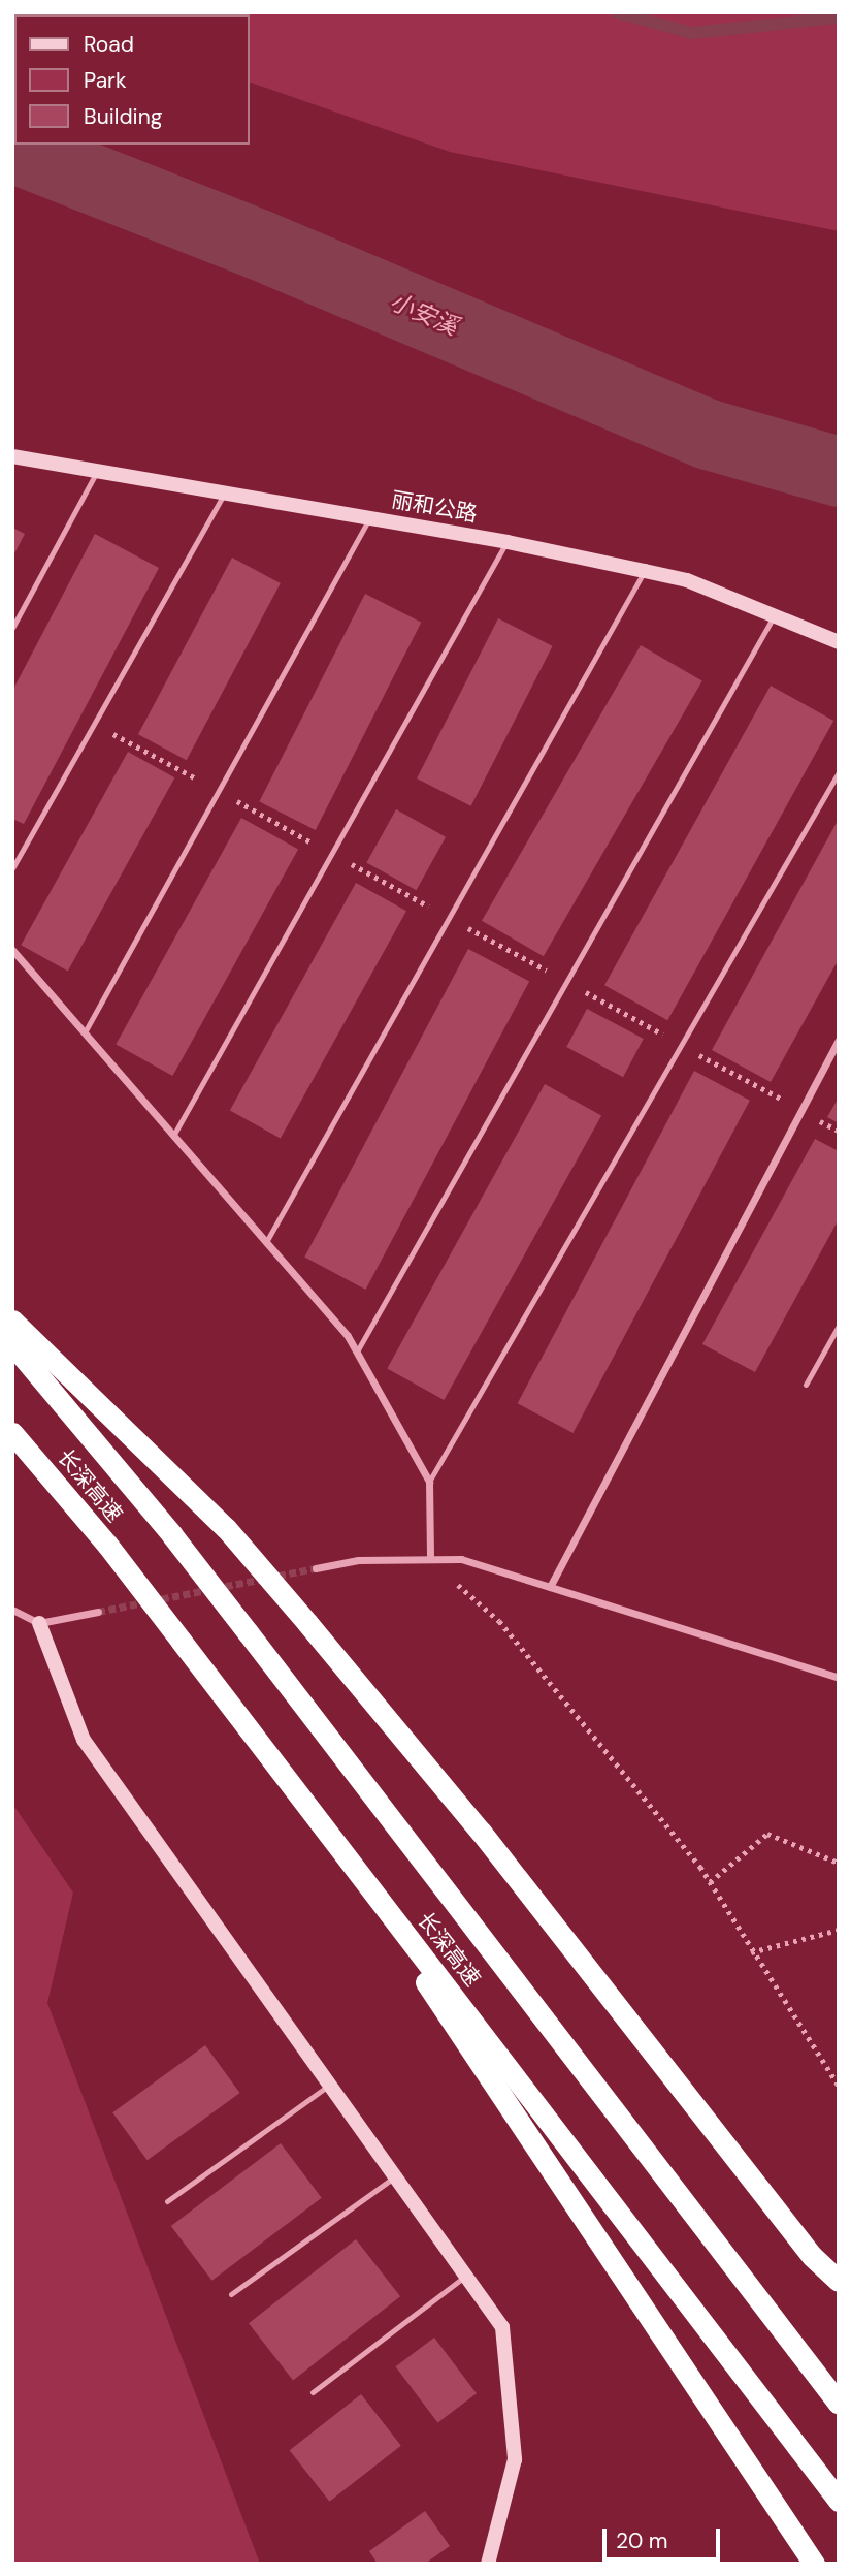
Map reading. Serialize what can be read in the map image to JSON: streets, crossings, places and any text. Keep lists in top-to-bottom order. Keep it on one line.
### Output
{"streets":{"highway":["长深高速"],"street":["丽和公路"]},"water":["小安溪"],"legend":["Road","Park","Building"],"scale_bar":"20 m"}
